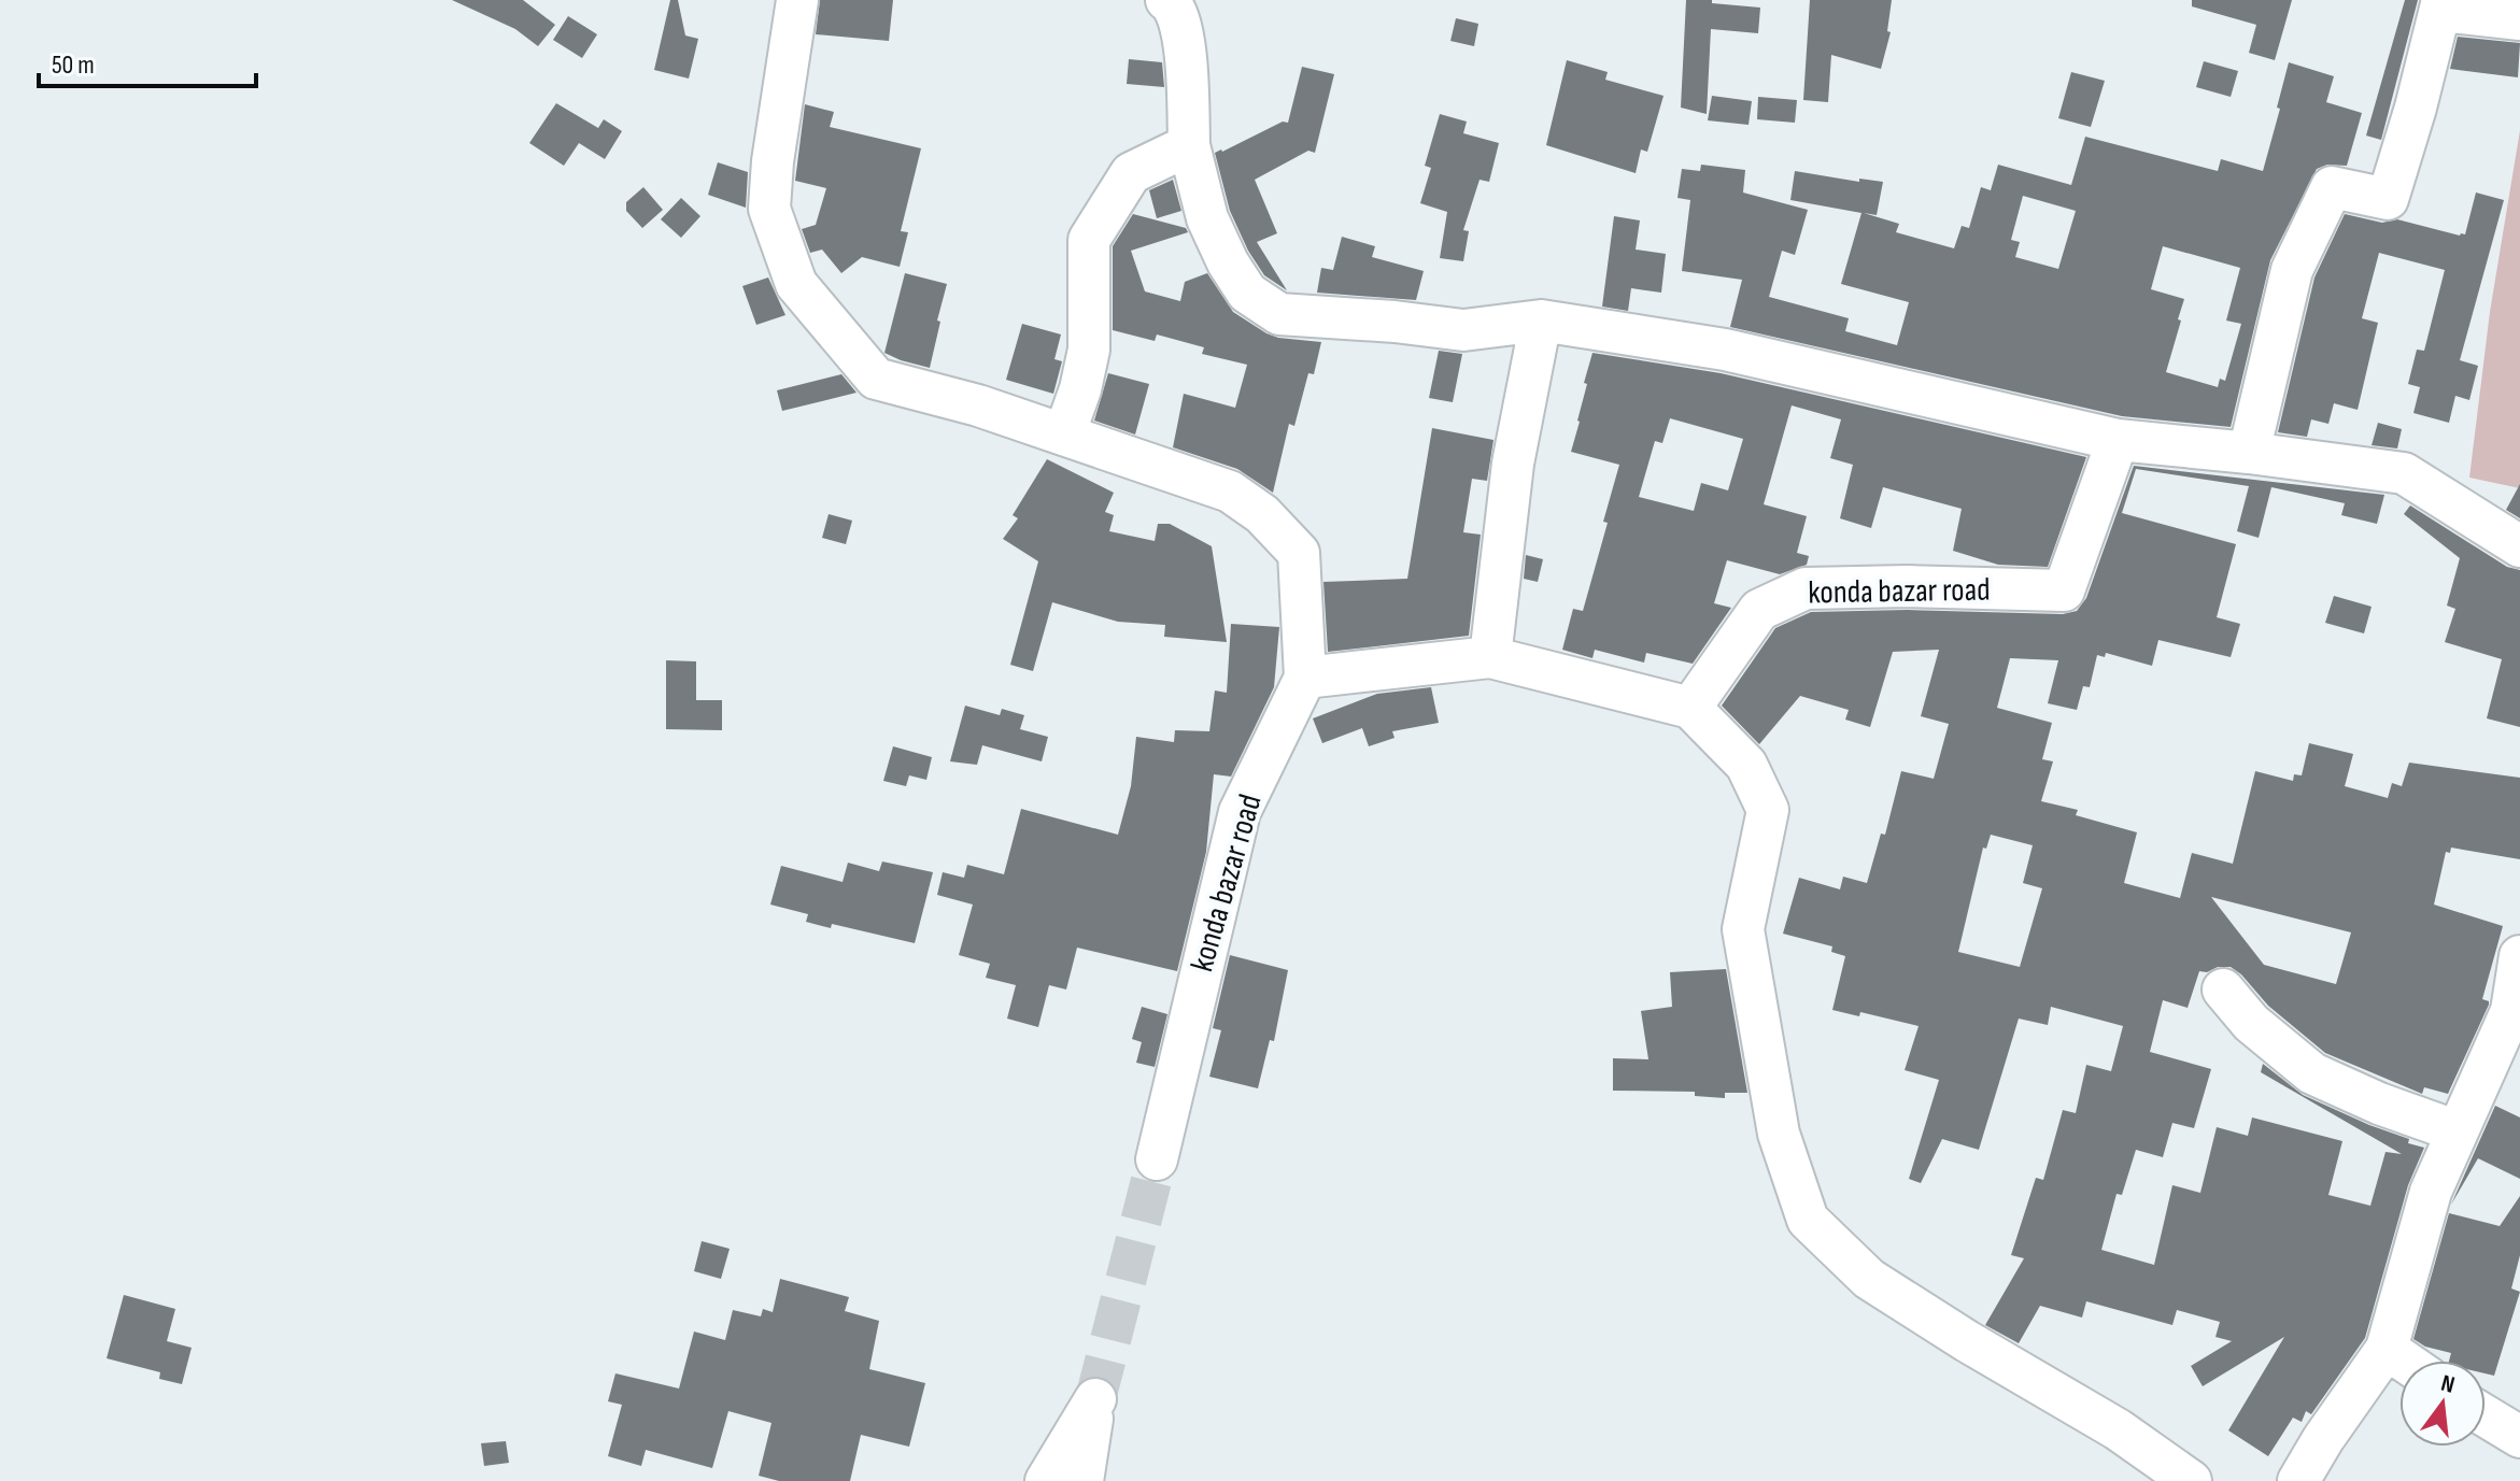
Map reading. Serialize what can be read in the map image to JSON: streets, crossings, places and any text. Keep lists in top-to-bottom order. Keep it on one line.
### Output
{"streets":{"street":["konda bazar road"]},"scale_bar":"50 m","north":"top"}
